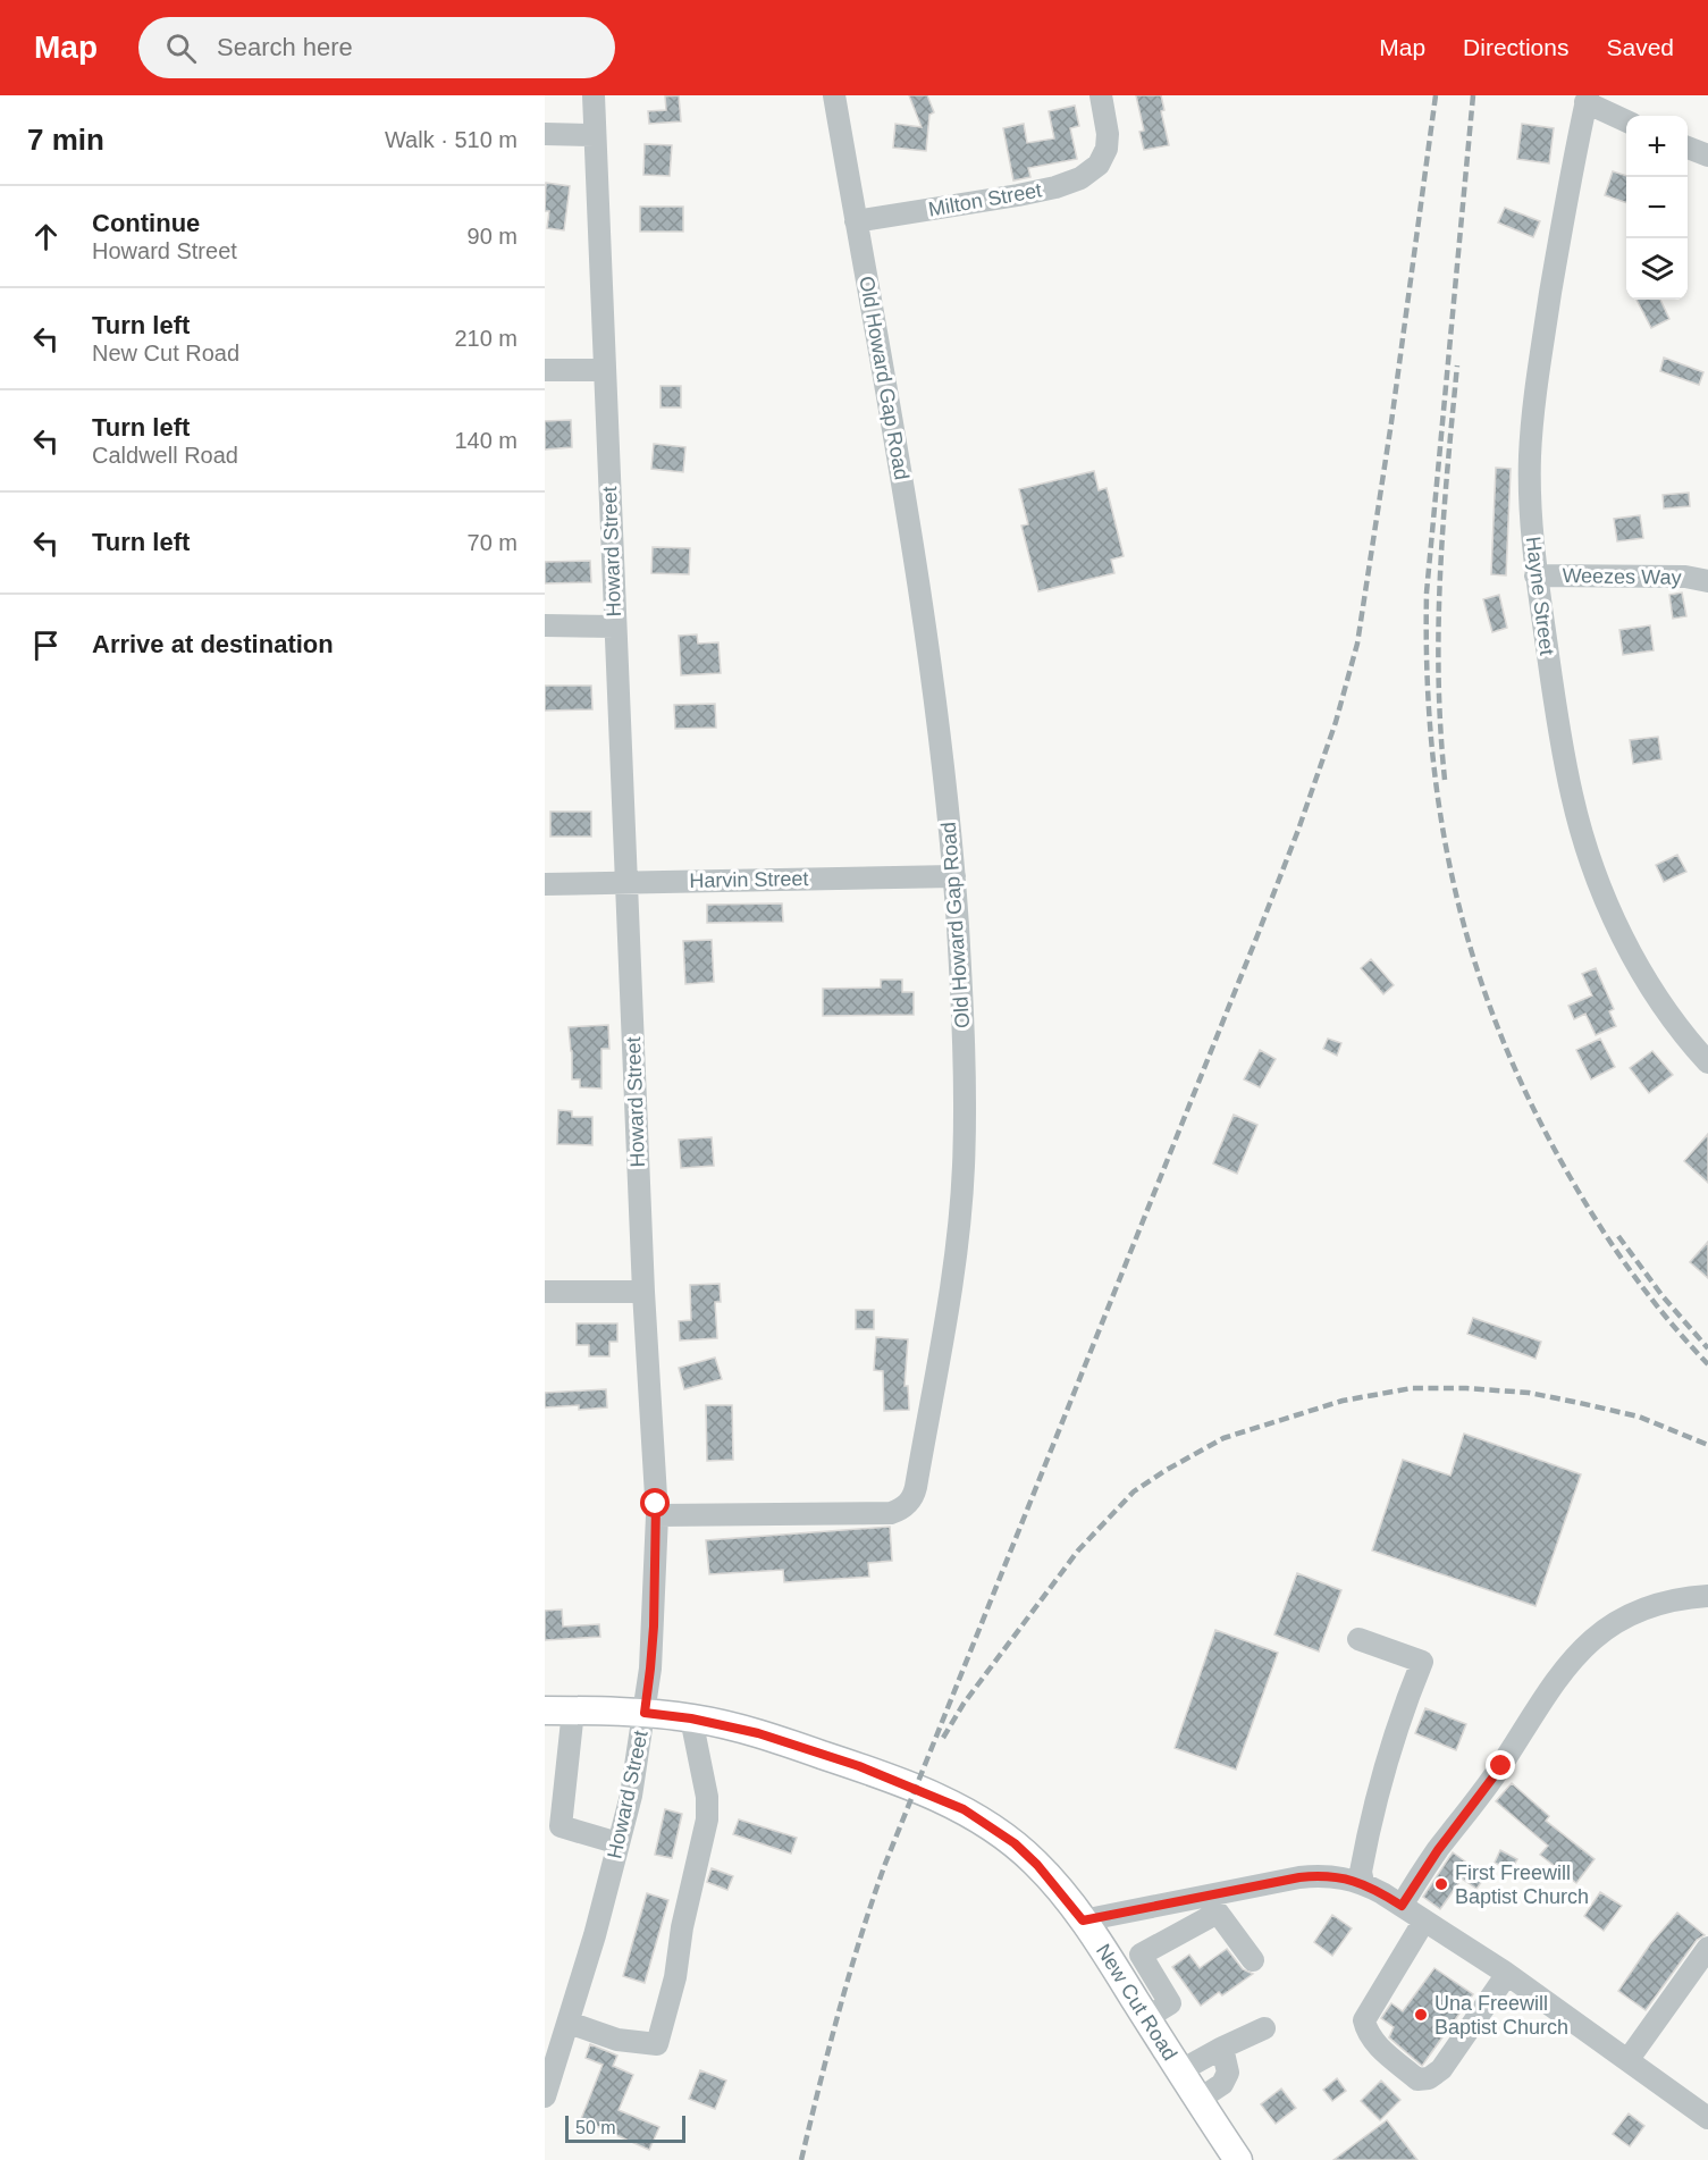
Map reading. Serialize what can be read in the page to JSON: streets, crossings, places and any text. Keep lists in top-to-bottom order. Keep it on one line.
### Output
{"streets":{"main road":["New Cut Road"],"street":["Milton Street","Old Howard Gap Road","Howard Street","Weezes Way","Hayne Street","Harvin Street"]},"crossings":[["Milton Street","Old Howard Gap Road"],["Old Howard Gap Road","Howard Street"],["Old Howard Gap Road","Harvin Street"],["Howard Street","Harvin Street"],["Howard Street","New Cut Road"],["Weezes Way","Hayne Street"]],"places":["First Freewill Baptist Church","Una Freewill Baptist Church"],"scale_bar":"50 m","page":{"header":"Map","search":"Search here","nav":["Map","Directions","Saved"],"heading":["7 min","Walk · 510 m"],"map_buttons":["+","−"],"list":[["Continue","Howard Street","90 m"],["Turn left","New Cut Road","210 m"],["Turn left","Caldwell Road","140 m"],["Turn left","70 m"],"Arrive at destination"],"scale":"50 m"}}
